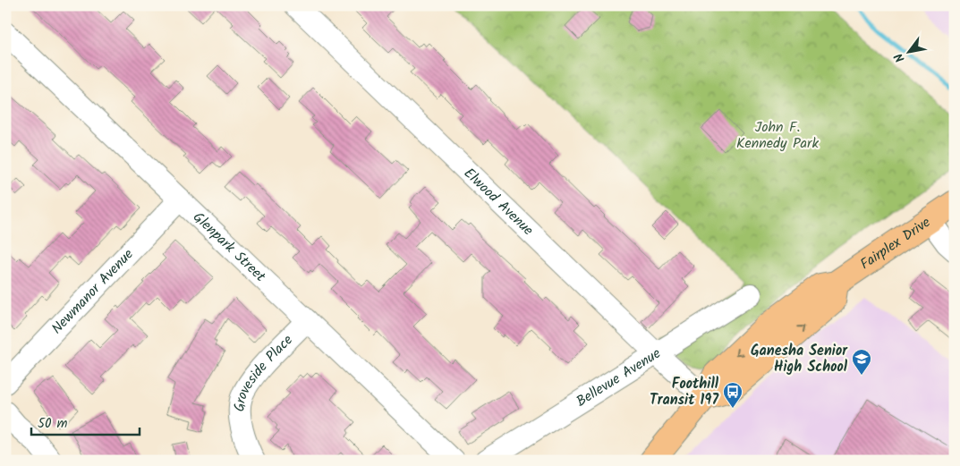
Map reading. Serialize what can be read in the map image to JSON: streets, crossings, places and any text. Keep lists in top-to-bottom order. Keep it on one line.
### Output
{"streets":{"main road":["Fairplex Drive"],"street":["Elwood Avenue","Glenpark Street","Newmanor Avenue","Groveside Place","Bellevue Avenue"]},"crossings":[["Elwood Avenue","Fairplex Drive"],["Elwood Avenue","Bellevue Avenue"],["Glenpark Street","Newmanor Avenue"],["Glenpark Street","Groveside Place"]],"parks":["John F. Kennedy Park"],"places":{"school or university":["Ganesha Senior High School"],"bus stop":["Foothill Transit 197"]},"scale_bar":"50 m","north":"bottom left"}
